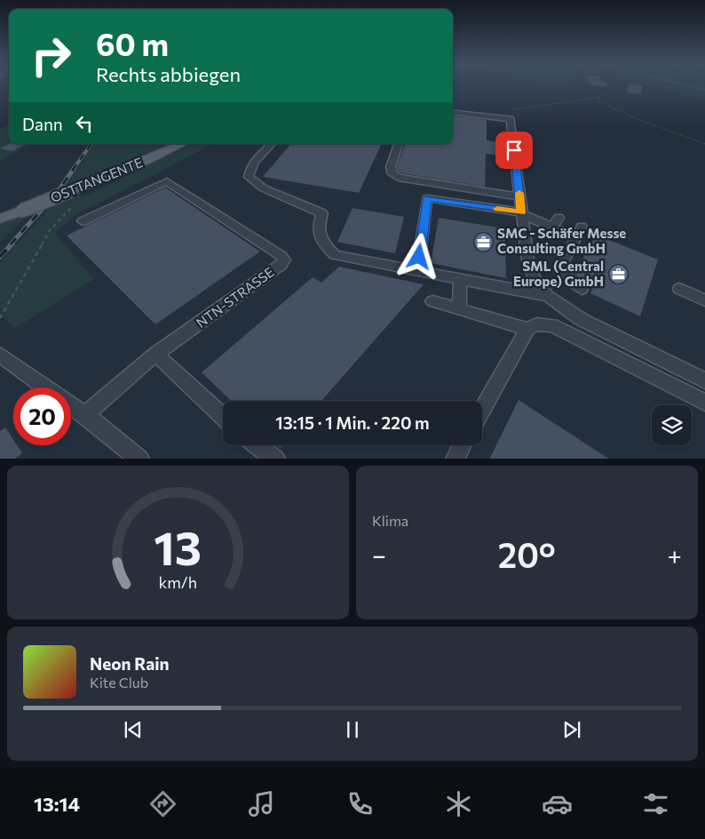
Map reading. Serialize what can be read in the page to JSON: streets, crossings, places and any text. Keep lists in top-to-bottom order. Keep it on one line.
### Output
{"streets":{"main road":["OSTTANGENTE"],"street":["NTN-STRASSE"]},"places":{"office":["SMC - Schäfer Messe Consulting GmbH","SML (Central Europe) GmbH"]},"page":{"turn":["60 m","Rechts abbiegen"],"then":"Dann","limit":"20","trip":"13:15 · 1 Min. · 220 m","tile":"Klima","heat":["−","20°","+"],"song":["Neon Rain","Kite Club"],"tabs":"13:14","gauge":["13","km/h"]}}
